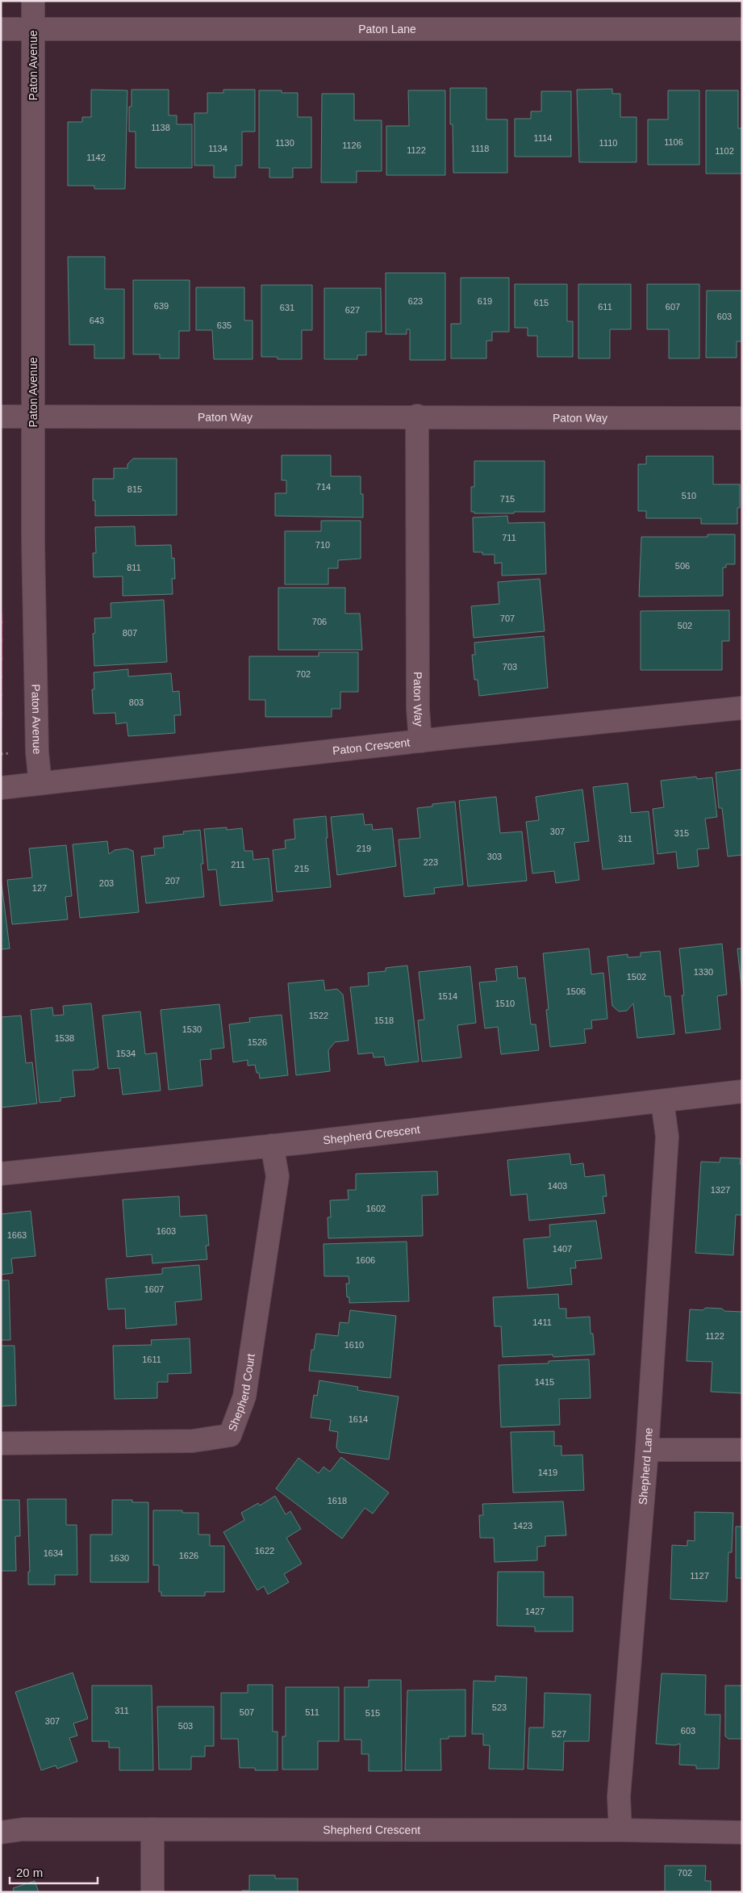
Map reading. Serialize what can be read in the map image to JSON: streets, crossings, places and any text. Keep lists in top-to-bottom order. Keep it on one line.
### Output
{"streets":{"street":["Paton Lane","Paton Avenue","Paton Way","Paton Crescent","Shepherd Crescent","Shepherd Court","Shepherd Lane"]},"crossings":[["Paton Lane","Paton Avenue"],["Paton Avenue","Paton Way"],["Paton Avenue","Paton Crescent"],["Paton Way","Paton Crescent"],["Shepherd Crescent","Shepherd Court"],["Shepherd Crescent","Shepherd Lane"]],"house_numbers":["1138","1114","1106","1130","1110","1126","1134","1118","1122","1102","1142","623","619","615","639","611","607","631","627","603","643","635","714","815","510","715","711","710","506","811","707","706","502","807","703","702","803","307","315","311","219","303","223","211","215","207","203","127","1330","1502","1506","1514","1510","1522","1518","1530","1538","1526","1534","1403","1327","1602","1603","1663","1407","1606","1607","1411","1122","1610","1611","1415","1614","1419","1618","1423","1622","1634","1626","1630","1127","1427","523","311","507","511","515","307","503","603","527","702"],"scale_bar":"20 m"}
